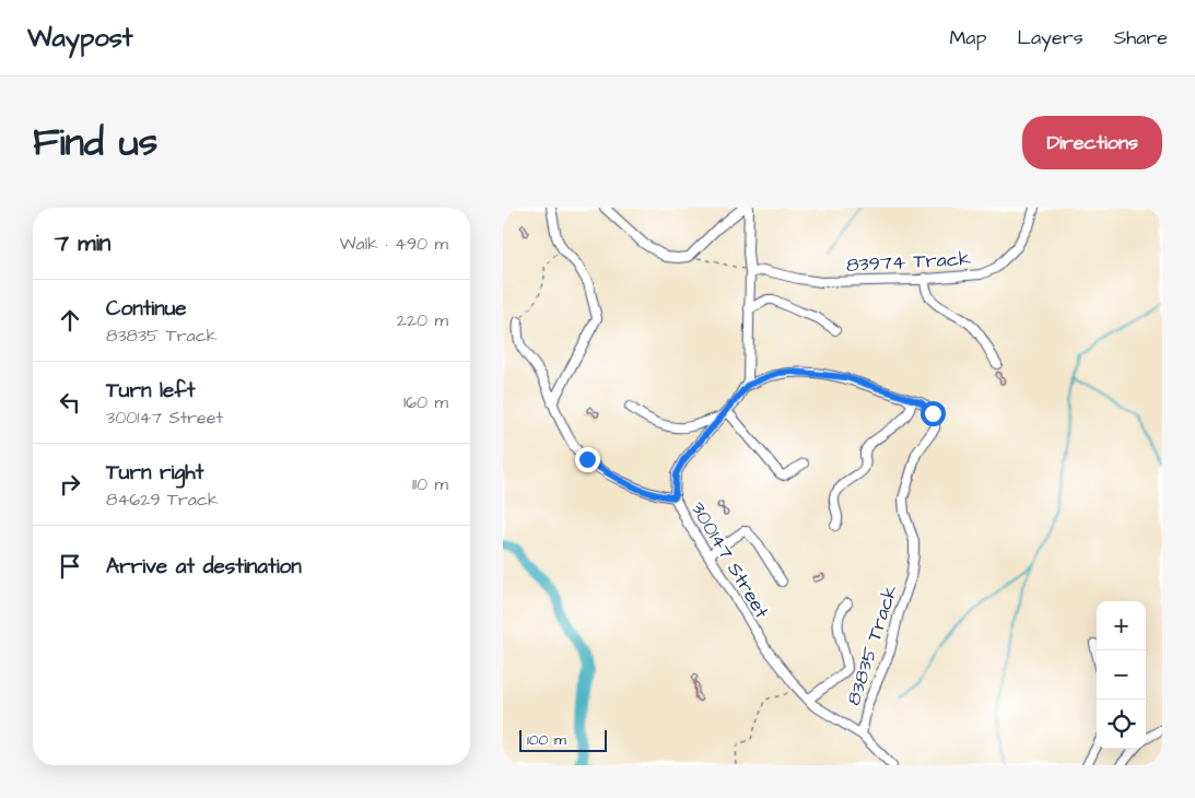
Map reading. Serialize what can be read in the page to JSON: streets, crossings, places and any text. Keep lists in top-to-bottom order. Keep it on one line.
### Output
{"streets":{"street":["83974 Track","300147 Street","83835 Track"]},"crossings":[["300147 Street","83835 Track"]],"scale_bar":"100 m","page":{"header":"Waypost","nav":["Map","Layers","Share"],"title":"Find us","buttons":"Directions","heading":["7 min","Walk · 490 m"],"list":[["Continue","83835 Track","220 m"],["Turn left","300147 Street","160 m"],["Turn right","84629 Track","110 m"],"Arrive at destination"],"map_buttons":["+","−"],"scale":"100 m"}}
